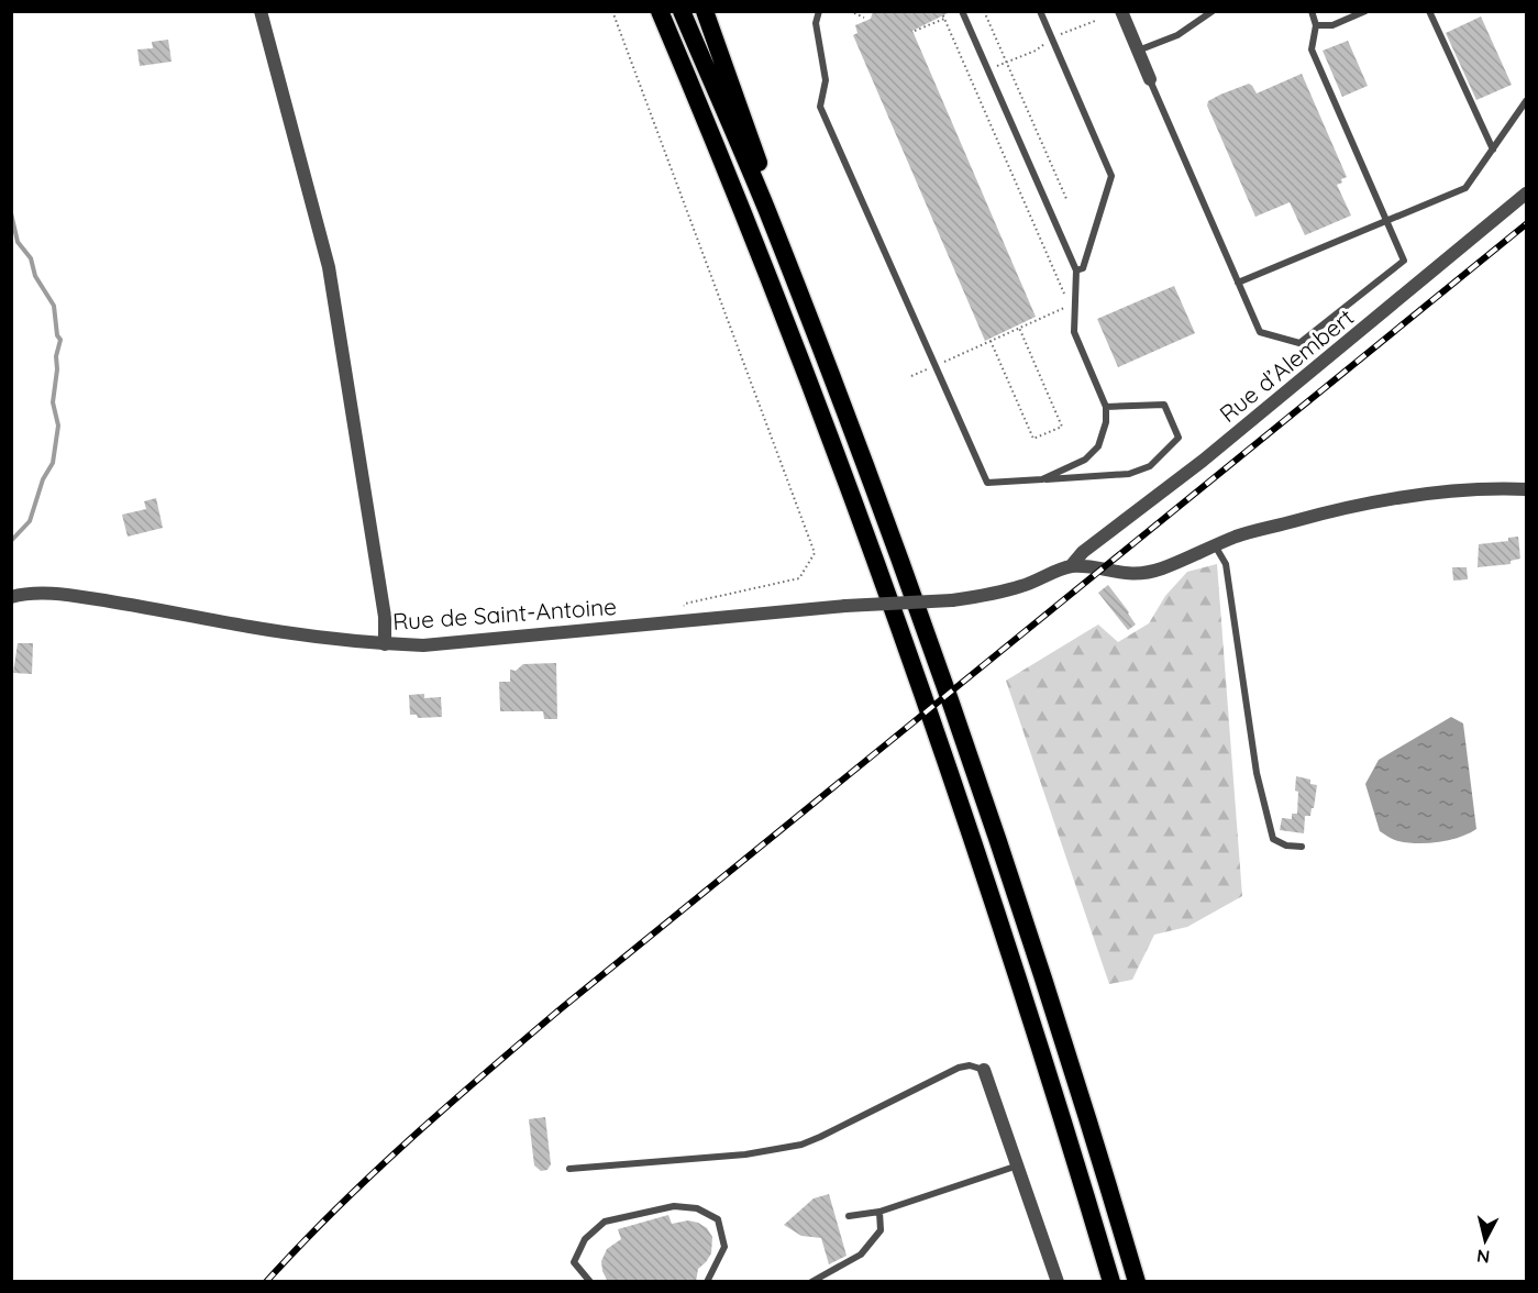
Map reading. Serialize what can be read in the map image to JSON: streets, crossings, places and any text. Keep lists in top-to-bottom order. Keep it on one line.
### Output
{"streets":{"street":["Rue d’Alembert","Rue de Saint-Antoine"]},"crossings":[["Rue d’Alembert","Rue de Saint-Antoine"]],"north":"bottom"}
